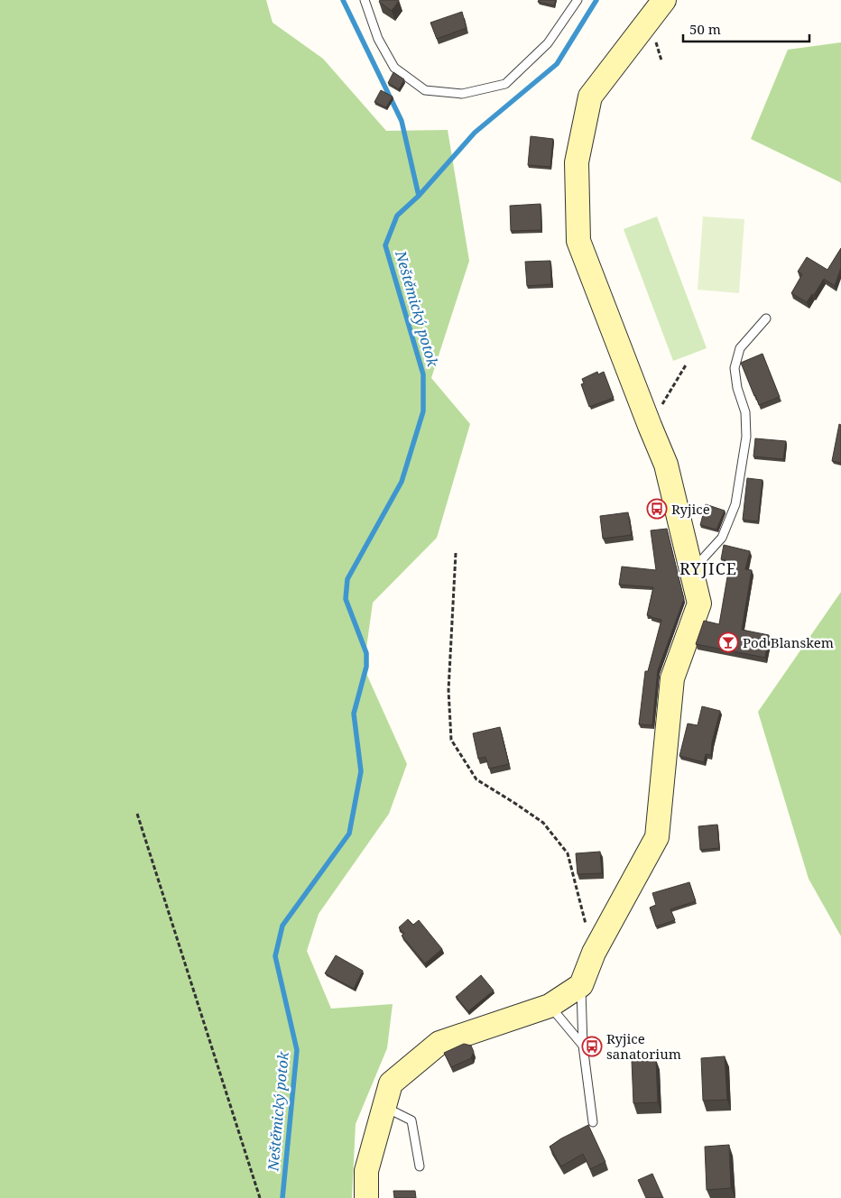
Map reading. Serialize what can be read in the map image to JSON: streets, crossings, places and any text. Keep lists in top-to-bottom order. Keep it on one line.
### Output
{"districts":["RYJICE"],"water":["Neštěmický potok"],"places":{"bus stop":["Ryjice","Ryjice sanatorium"],"bar":["Pod Blanskem"]},"scale_bar":"50 m"}
